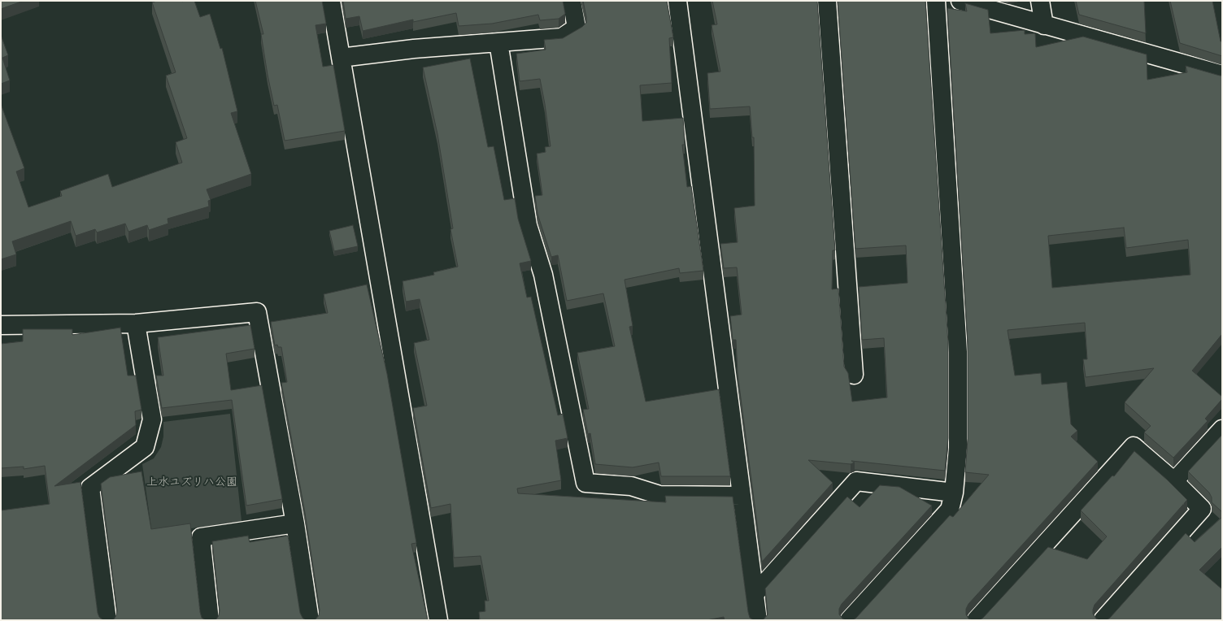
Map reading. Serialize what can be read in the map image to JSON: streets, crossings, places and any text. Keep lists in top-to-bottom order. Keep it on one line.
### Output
{"parks":["上水ユズリハ公園"]}
